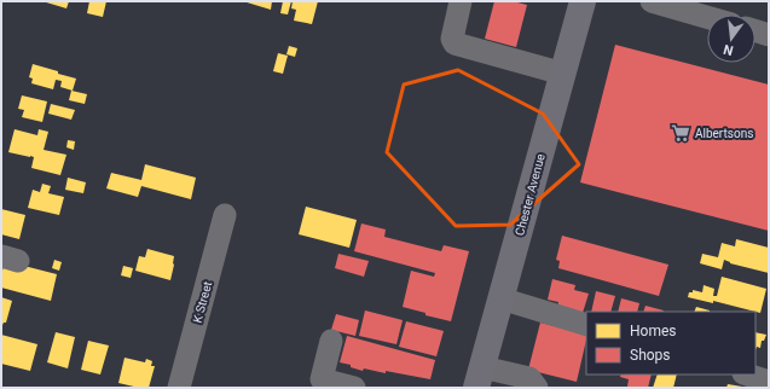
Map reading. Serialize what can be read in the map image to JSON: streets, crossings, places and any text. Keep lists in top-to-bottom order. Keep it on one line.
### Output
{"streets":{"main road":["Chester Avenue"],"street":["K Street"]},"places":{"supermarket":["Albertsons"]},"legend":["Homes","Shops"],"north":"bottom"}
